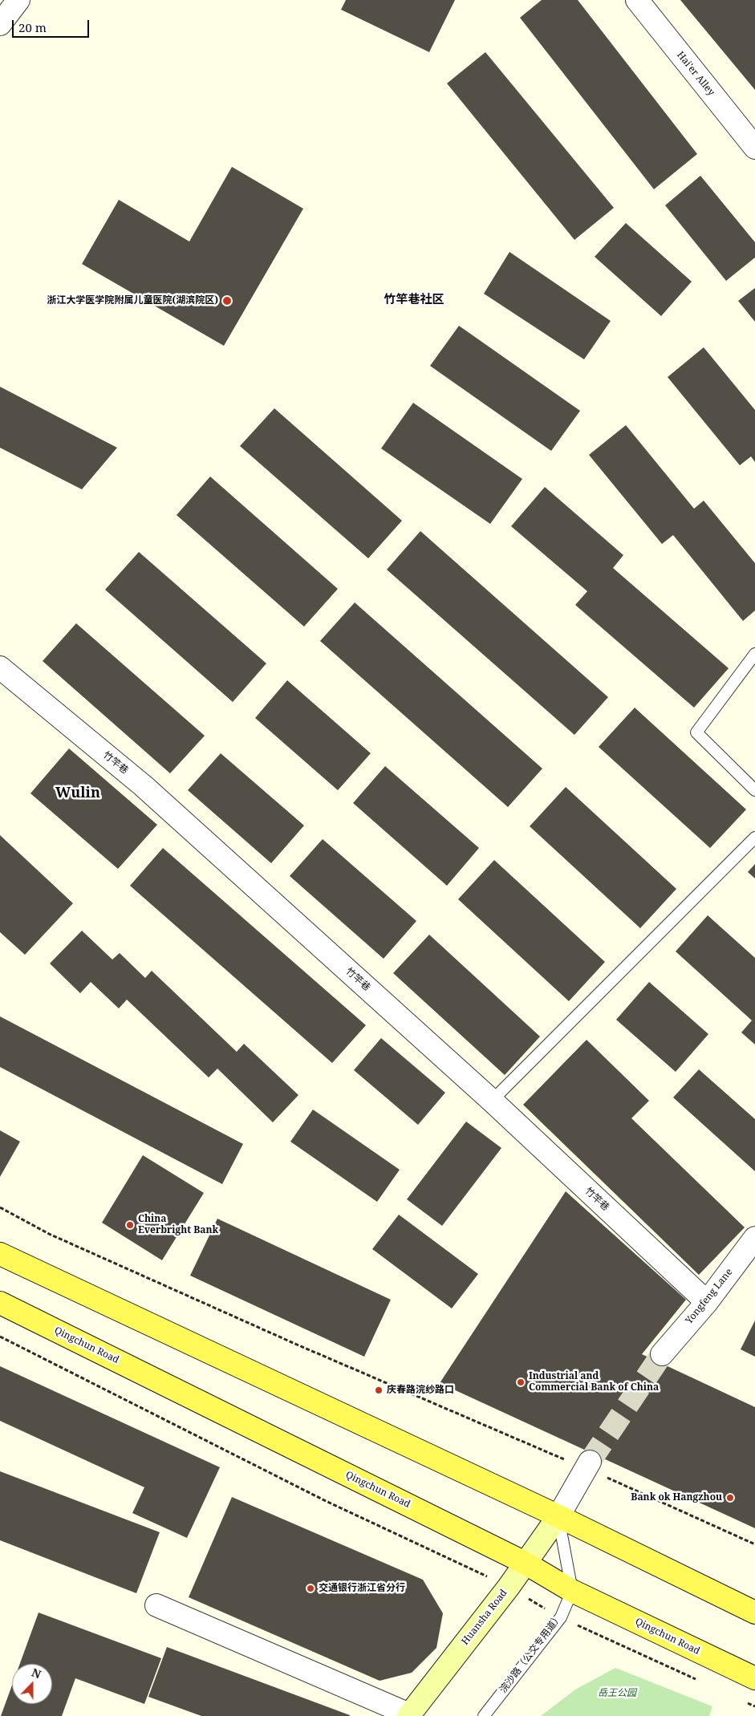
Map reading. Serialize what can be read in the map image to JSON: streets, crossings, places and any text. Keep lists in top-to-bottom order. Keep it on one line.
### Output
{"streets":{"main road":["Qingchun Road","Huansha Road"],"street":["Hai'er Alley","竹竿巷","Yongfeng Lane"],"lane":["浣沙路（公交专用道）"]},"crossings":[["竹竿巷","Yongfeng Lane"],["Qingchun Road","Huansha Road"],["Qingchun Road","浣沙路（公交专用道）"]],"districts":["竹竿巷社区","Wulin"],"parks":["岳王公园"],"places":["浙江大学医学院附属儿童医院(湖滨院区)","China Everbright Bank","Industrial and Commercial Bank of China","庆春路浣纱路口","Bank ok Hangzhou","交通银行浙江省分行"],"scale_bar":"20 m","north":"top"}
